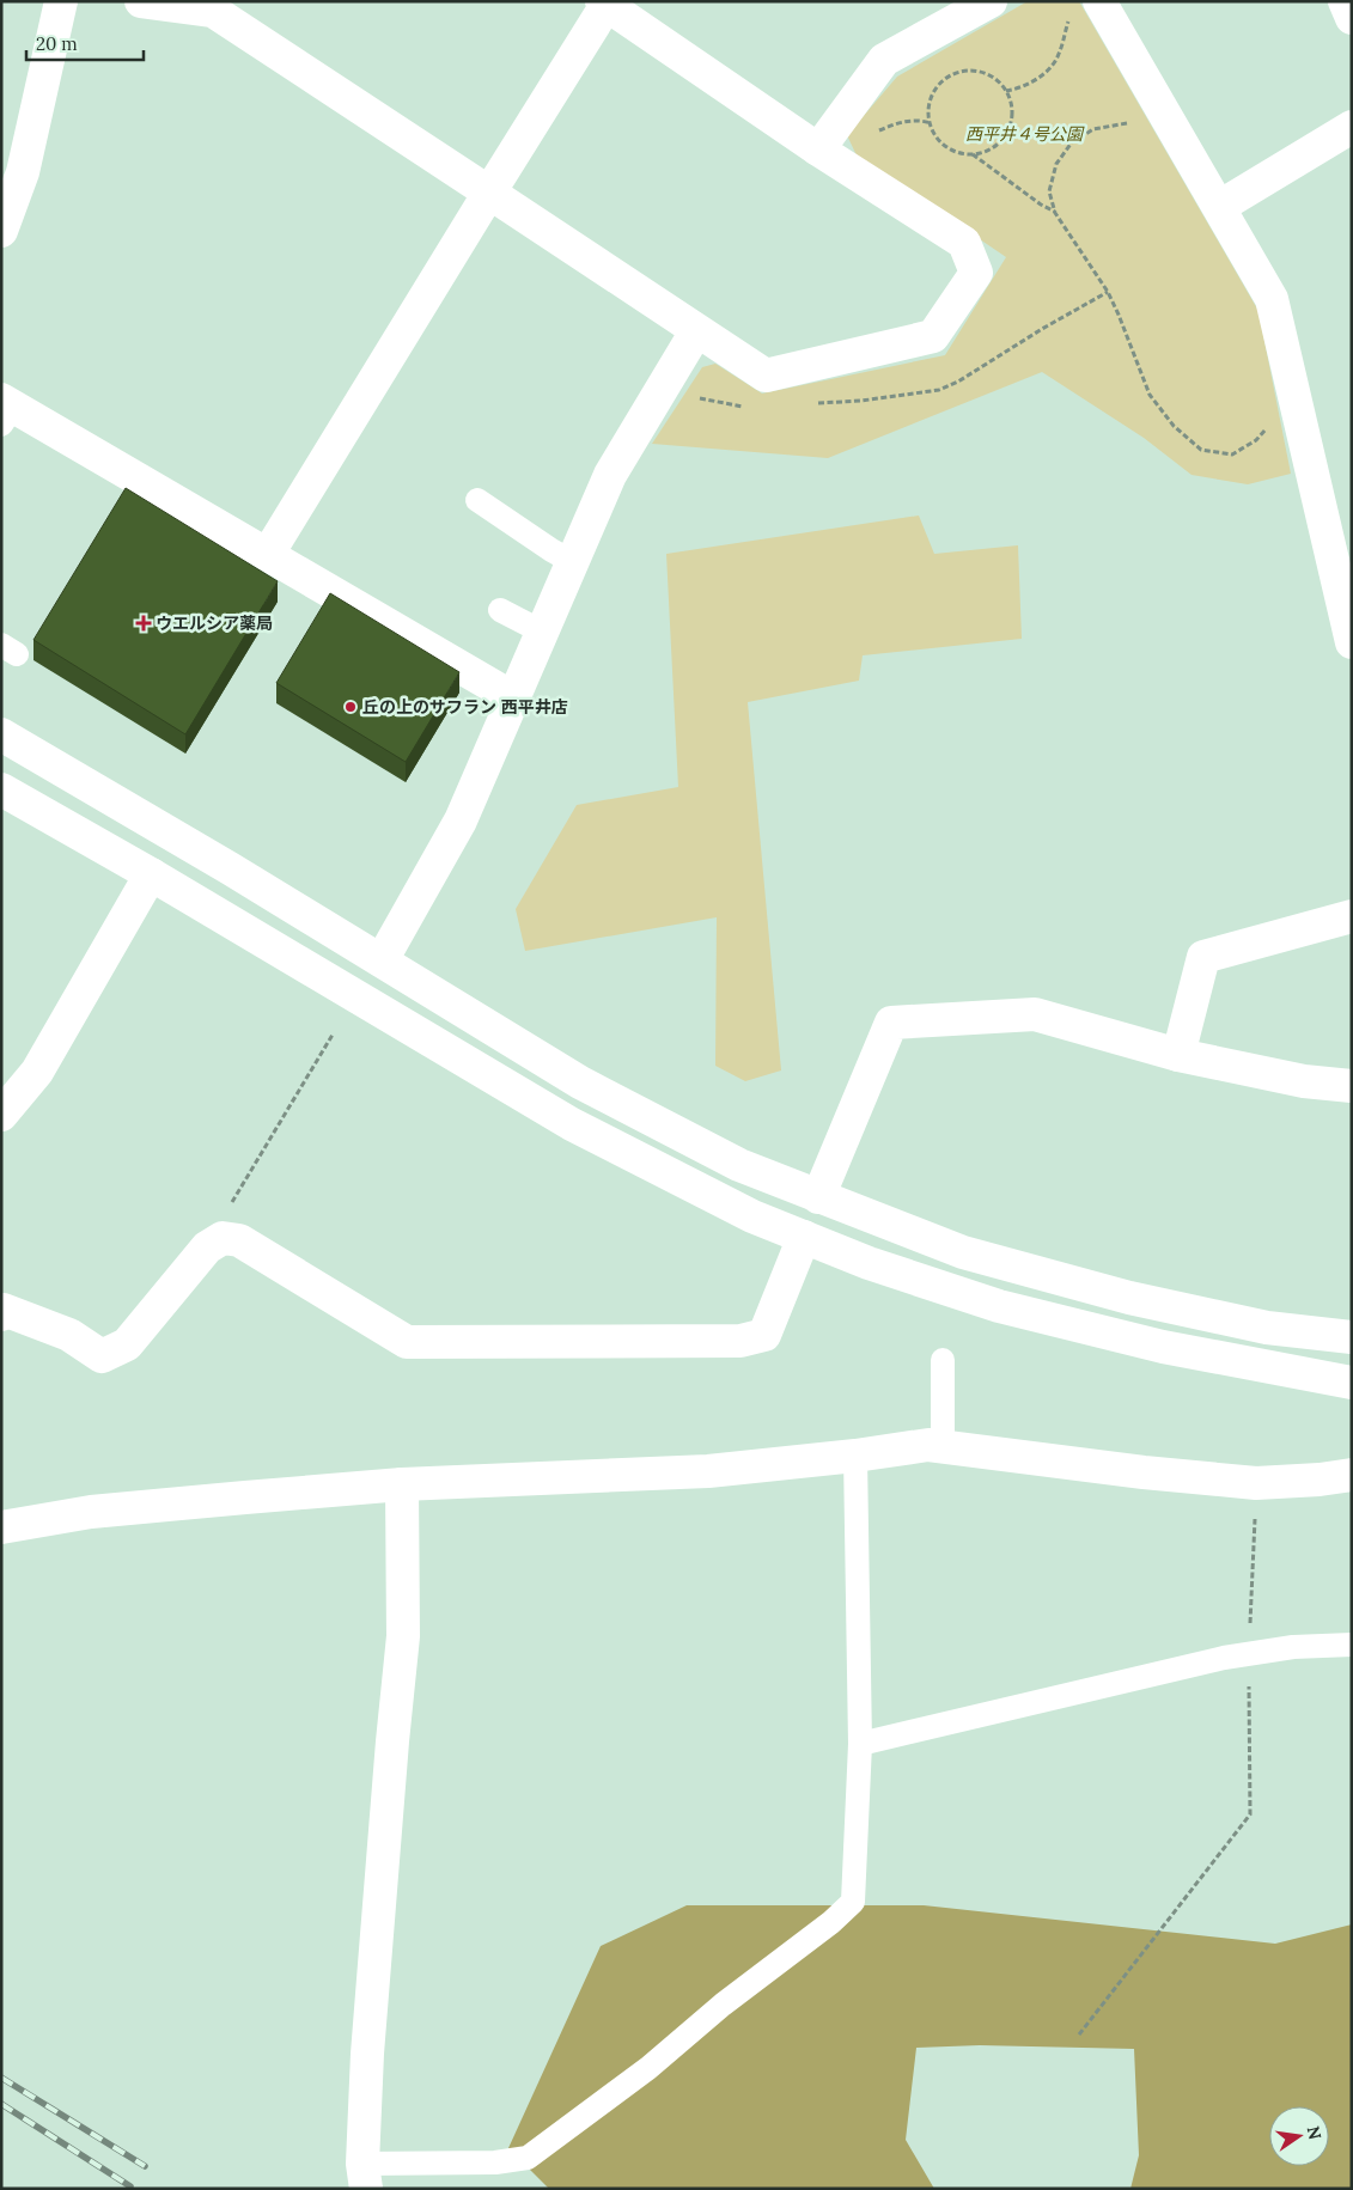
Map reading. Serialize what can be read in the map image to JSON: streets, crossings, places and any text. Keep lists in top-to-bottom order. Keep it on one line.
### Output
{"parks":["西平井４号公園"],"places":{"health":["ウエルシア薬局"],"other":["丘の上のサフラン 西平井店"]},"scale_bar":"20 m","north":"right"}
